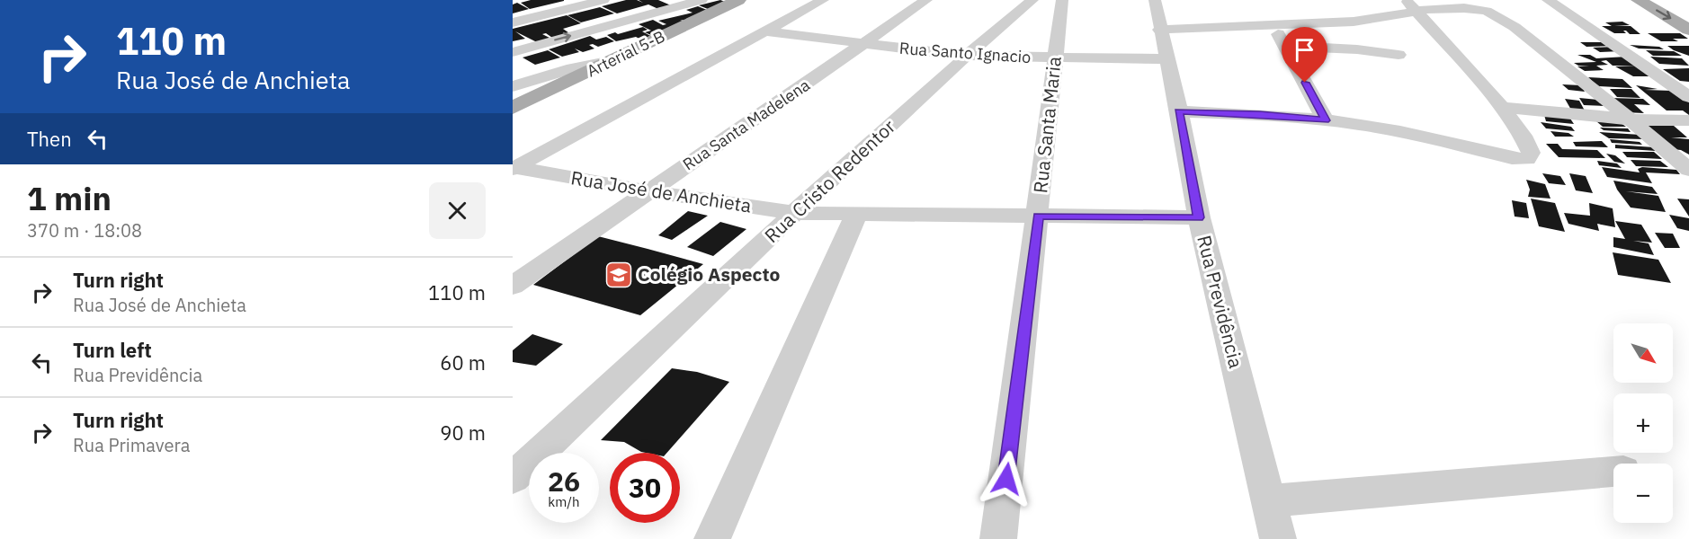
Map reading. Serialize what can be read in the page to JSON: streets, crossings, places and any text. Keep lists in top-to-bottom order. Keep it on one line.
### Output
{"streets":{"main road":["Arterial 5-B"],"street":["Rua Santo Ignacio","Rua Santa Madelena","Rua Santa Maria","Rua Cristo Redentor","Rua José de Anchieta","Rua Previdência"]},"crossings":[["Rua Santo Ignacio","Rua Santa Madelena"],["Rua Santo Ignacio","Rua Santa Maria"],["Rua Santo Ignacio","Rua Cristo Redentor"],["Rua Santo Ignacio","Rua Previdência"],["Rua Santa Madelena","Rua José de Anchieta"],["Rua Santa Maria","Rua José de Anchieta"],["Rua Cristo Redentor","Rua José de Anchieta"],["Rua José de Anchieta","Rua Previdência"]],"places":{"school or university":["Colégio Aspecto"]},"north":"bottom right","page":{"turn":["110 m","Rua José de Anchieta"],"then":"Then","heading":["1 min","370 m · 18:08"],"list":[{"name":"Turn right","note":"Rua José de Anchieta","value":"110 m"},{"name":"Turn left","note":"Rua Previdência","value":"60 m"},{"name":"Turn right","note":"Rua Primavera","value":"90 m"}],"map_buttons":["+","−"],"speed":"26 km/h","limit":"30"}}
